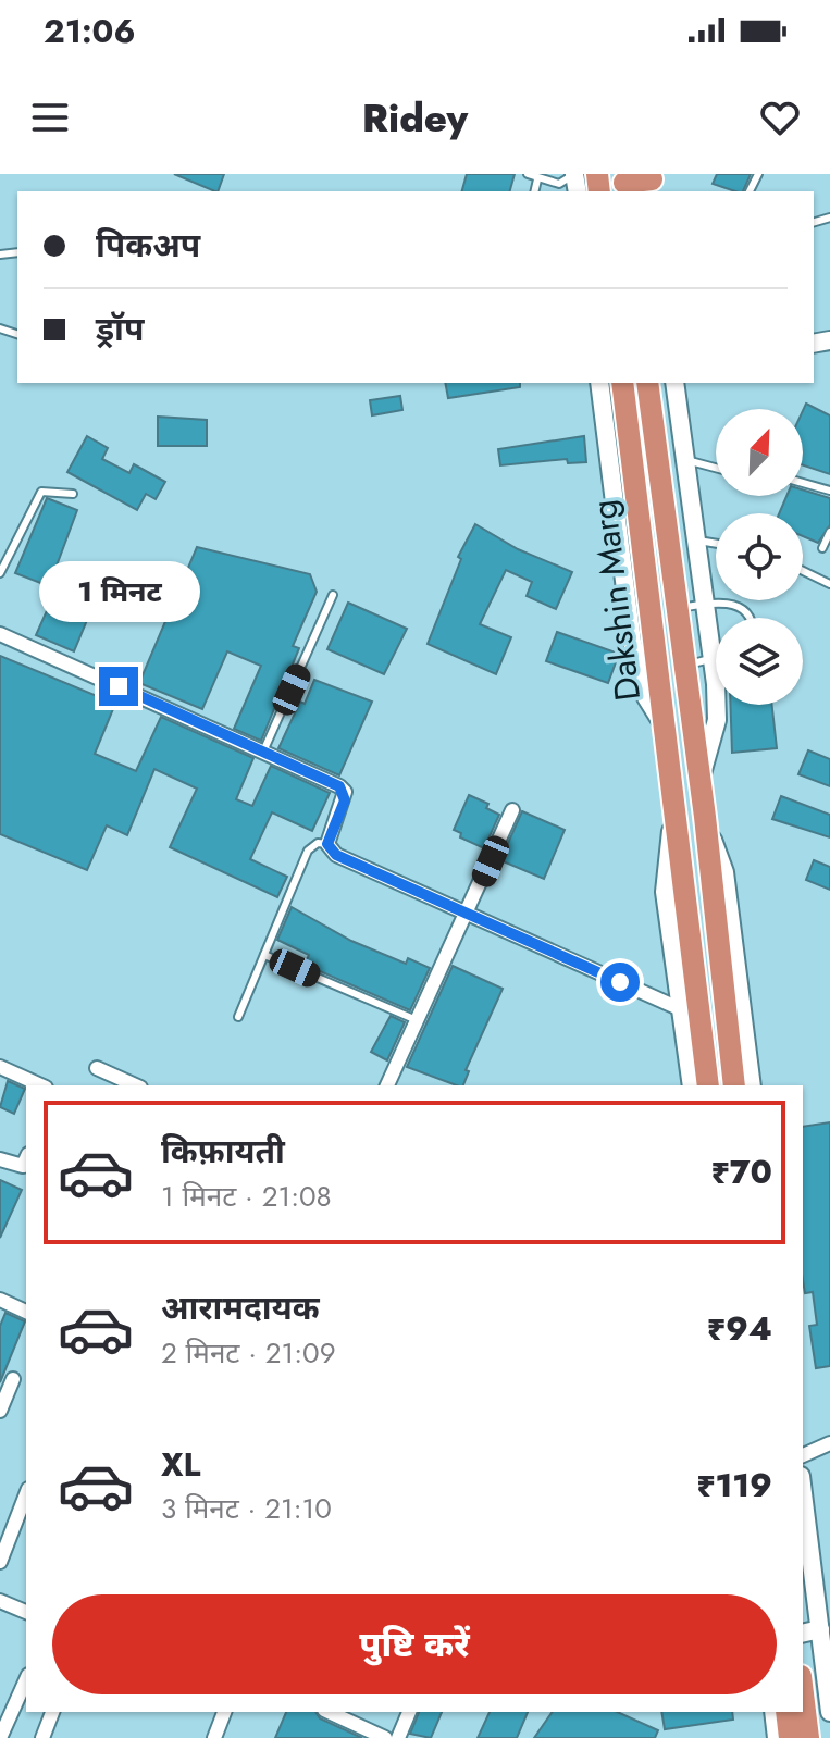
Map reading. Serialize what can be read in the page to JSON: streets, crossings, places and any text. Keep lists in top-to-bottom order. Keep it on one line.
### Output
{"streets":{"highway":["Dakshin Marg"]},"north":"top right","page":{"status":"21:06","header":"Ridey","banner":["पिकअप","ड्रॉप"],"bubble":"1 मिनट","list":[{"name":"किफ़ायती","note":"1 मिनट · 21:08","value":"₹70"},{"name":"आरामदायक","note":"2 मिनट · 21:09","value":"₹94"},{"name":"XL","note":"3 मिनट · 21:10","value":"₹119"}],"buttons":"पुष्टि करें"}}
